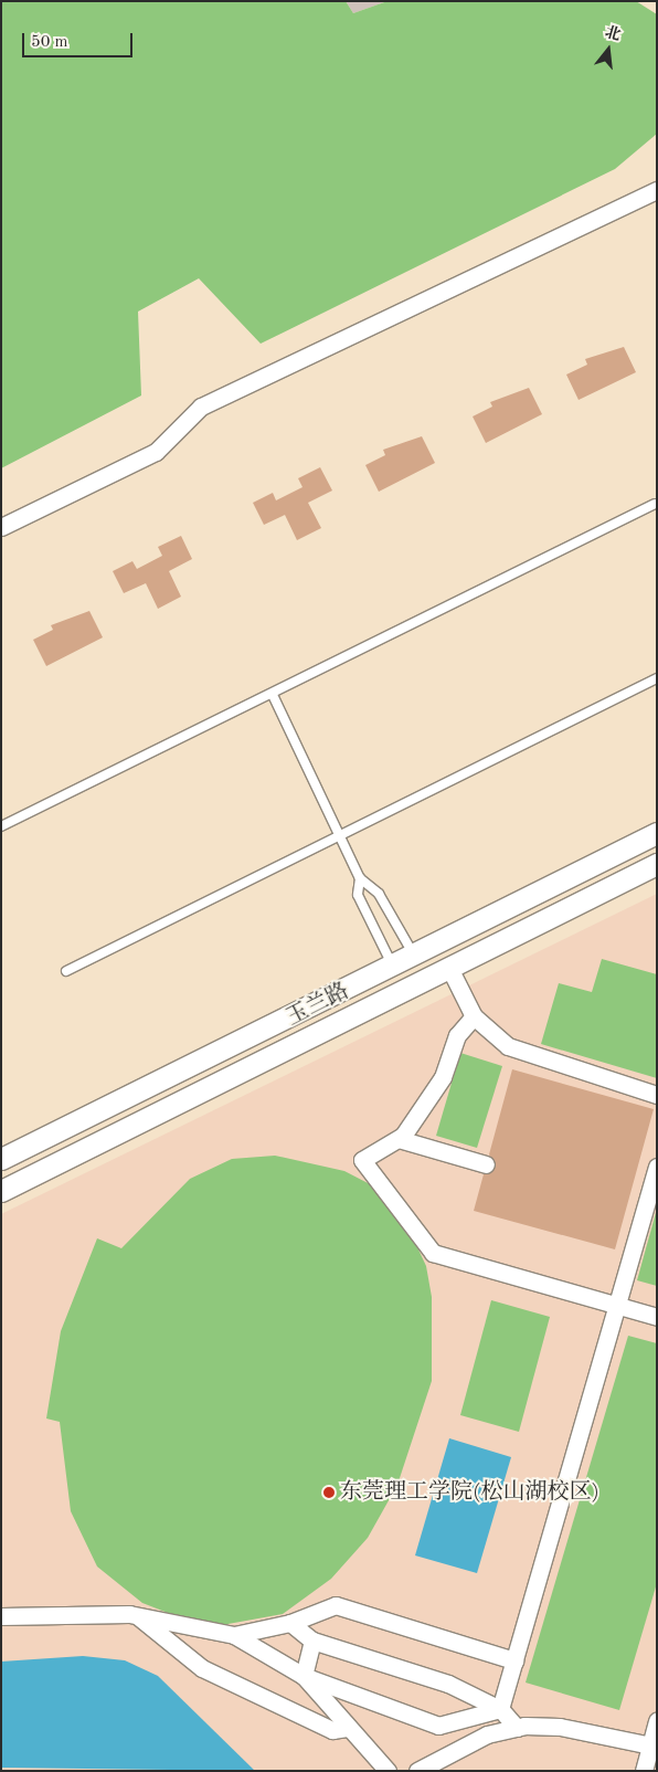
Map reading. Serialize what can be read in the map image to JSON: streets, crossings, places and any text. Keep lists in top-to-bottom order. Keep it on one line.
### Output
{"streets":{"street":["玉兰路"]},"places":["东莞理工学院(松山湖校区)"],"scale_bar":"50 m","north":"top"}
